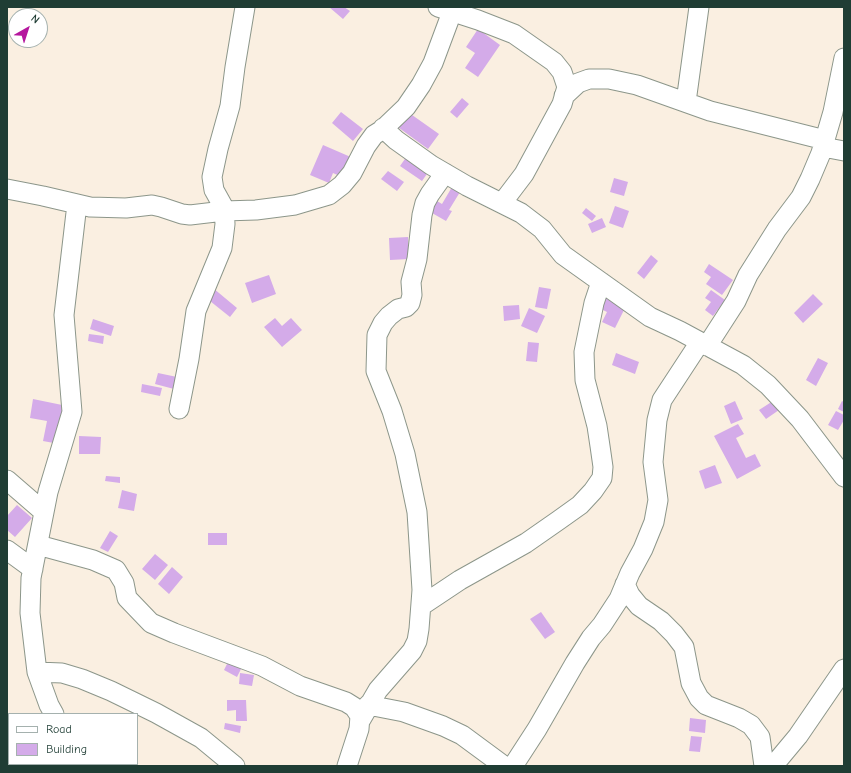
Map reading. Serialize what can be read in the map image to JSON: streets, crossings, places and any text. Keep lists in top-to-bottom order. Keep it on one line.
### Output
{"legend":["Road","Building"],"north":"top right"}
